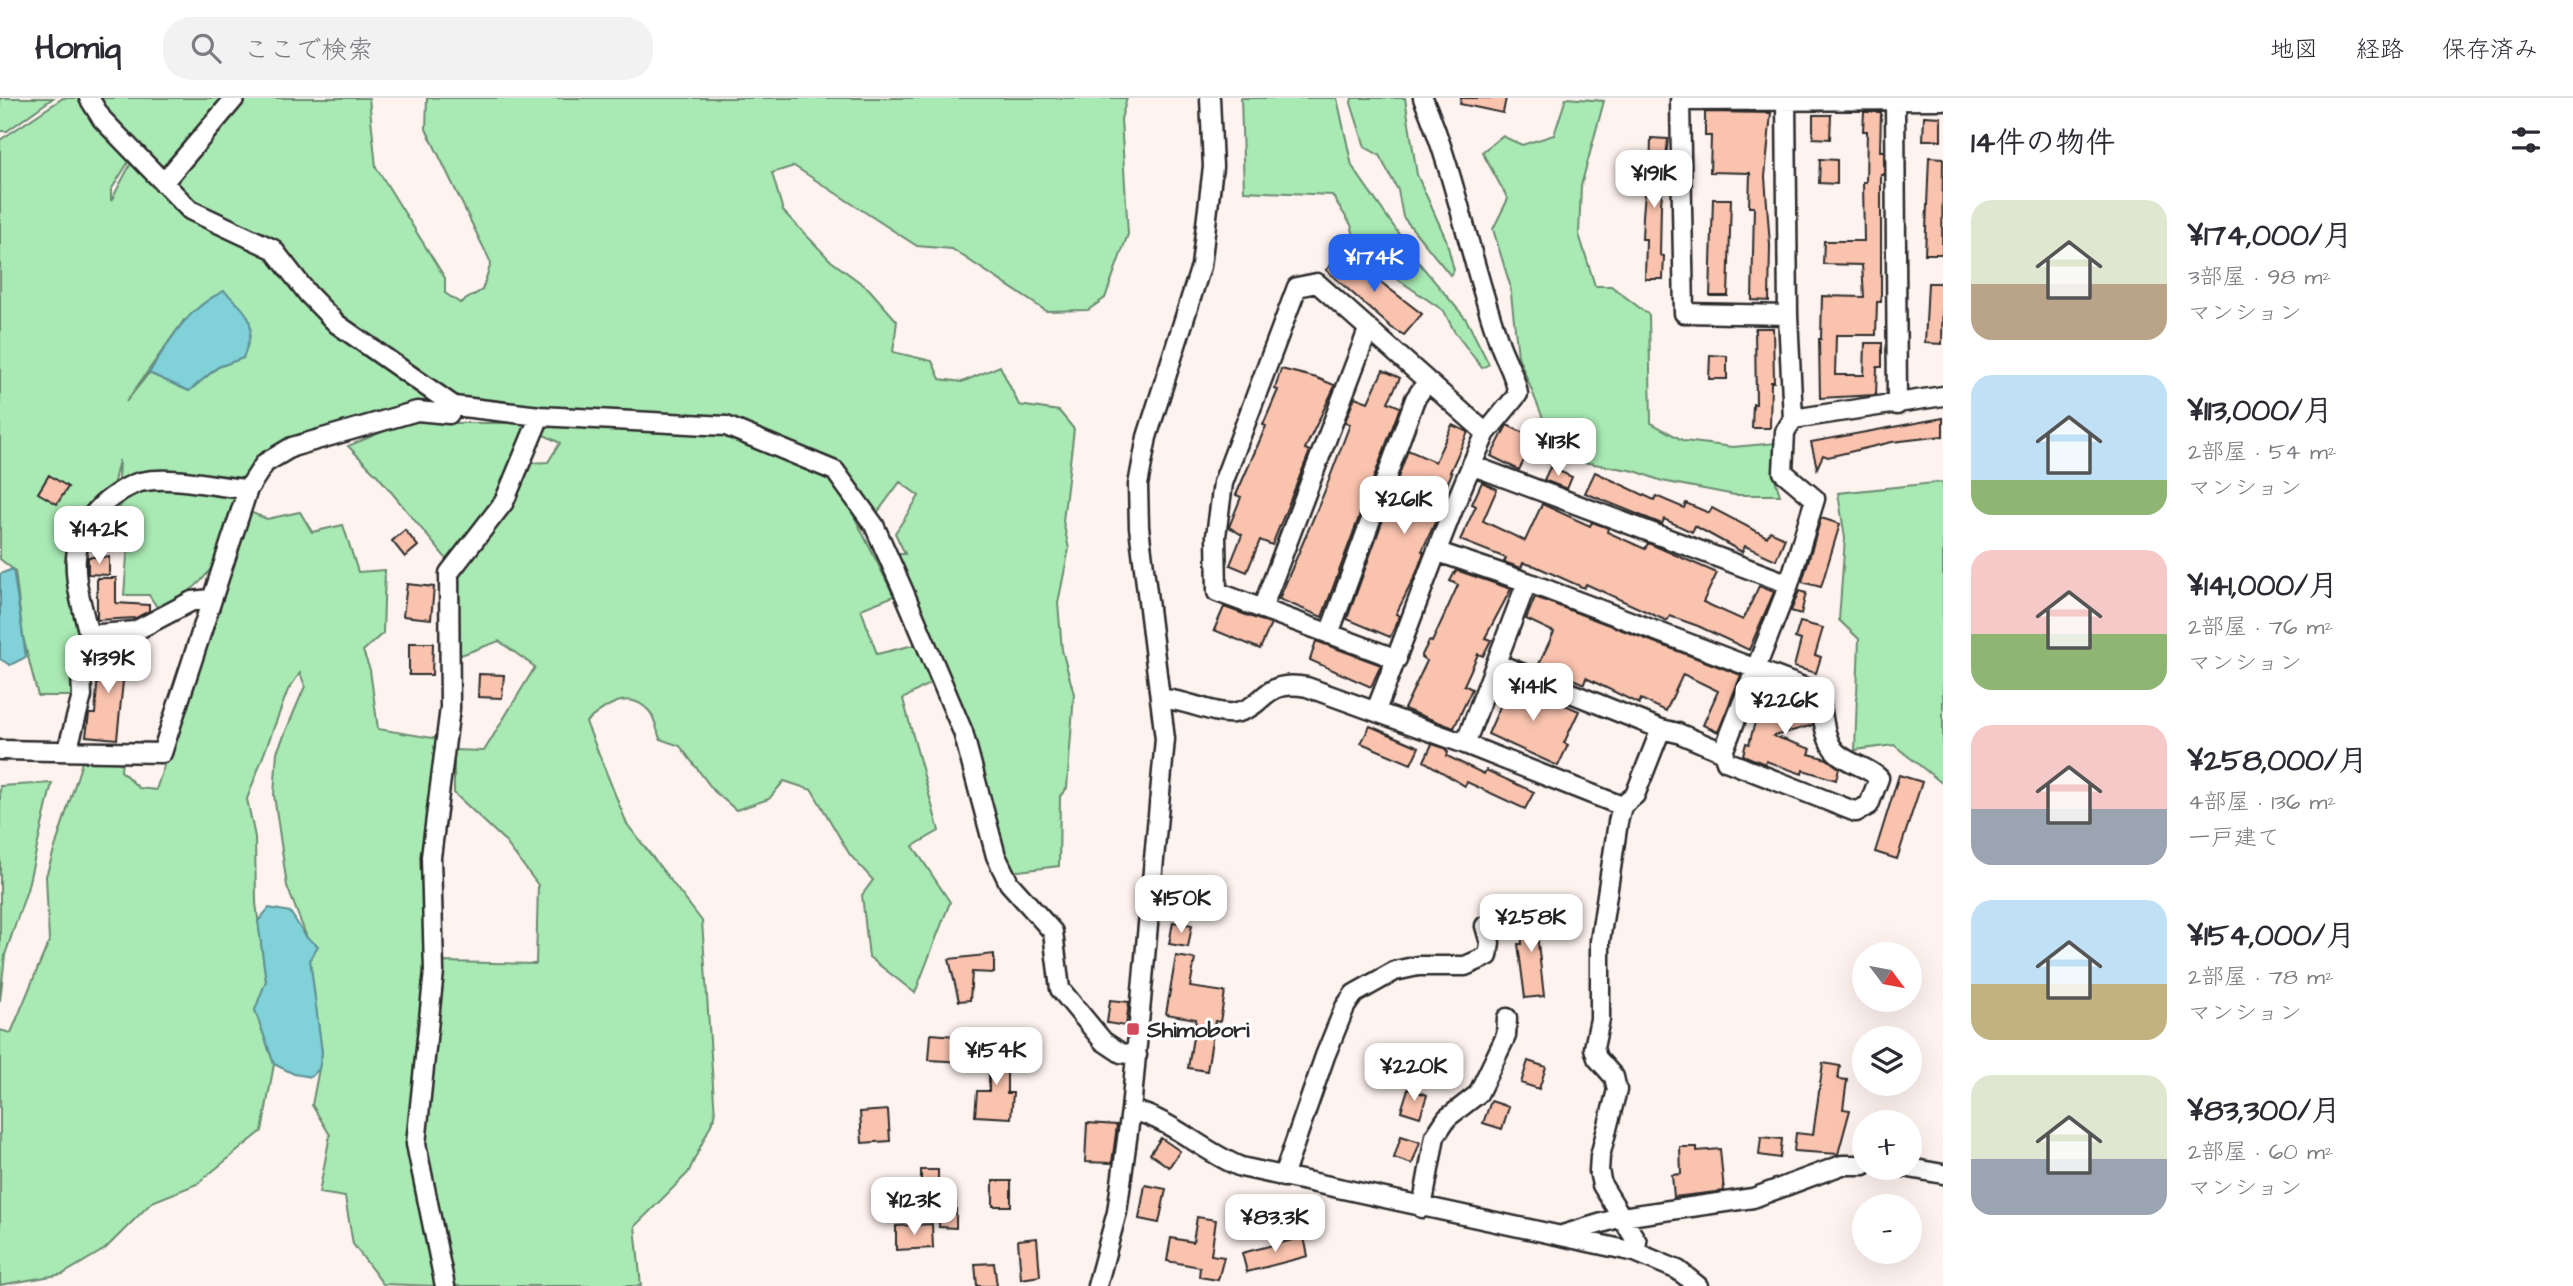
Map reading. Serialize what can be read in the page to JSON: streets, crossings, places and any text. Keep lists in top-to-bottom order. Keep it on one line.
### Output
{"places":{"transit":["Shimobori"]},"north":"bottom right","page":{"header":"Homiq","search":"ここで検索","nav":["地図","経路","保存済み"],"heading":"14件の物件","price":["¥191K","¥174K","¥113K","¥261K","¥142K","¥139K","¥141K","¥226K","¥150K","¥258K","¥154K","¥220K","¥123K","¥83.3K"],"list":[{"name":"¥174,000/月","note":"3部屋 · 98 m² · マンション"},{"name":"¥113,000/月","note":"2部屋 · 54 m² · マンション"},{"name":"¥141,000/月","note":"2部屋 · 76 m² · マンション"},{"name":"¥258,000/月","note":"4部屋 · 136 m² · 一戸建て"},{"name":"¥154,000/月","note":"2部屋 · 78 m² · マンション"},{"name":"¥83,300/月","note":"2部屋 · 60 m² · マンション"}],"map_buttons":["+","−"]}}
